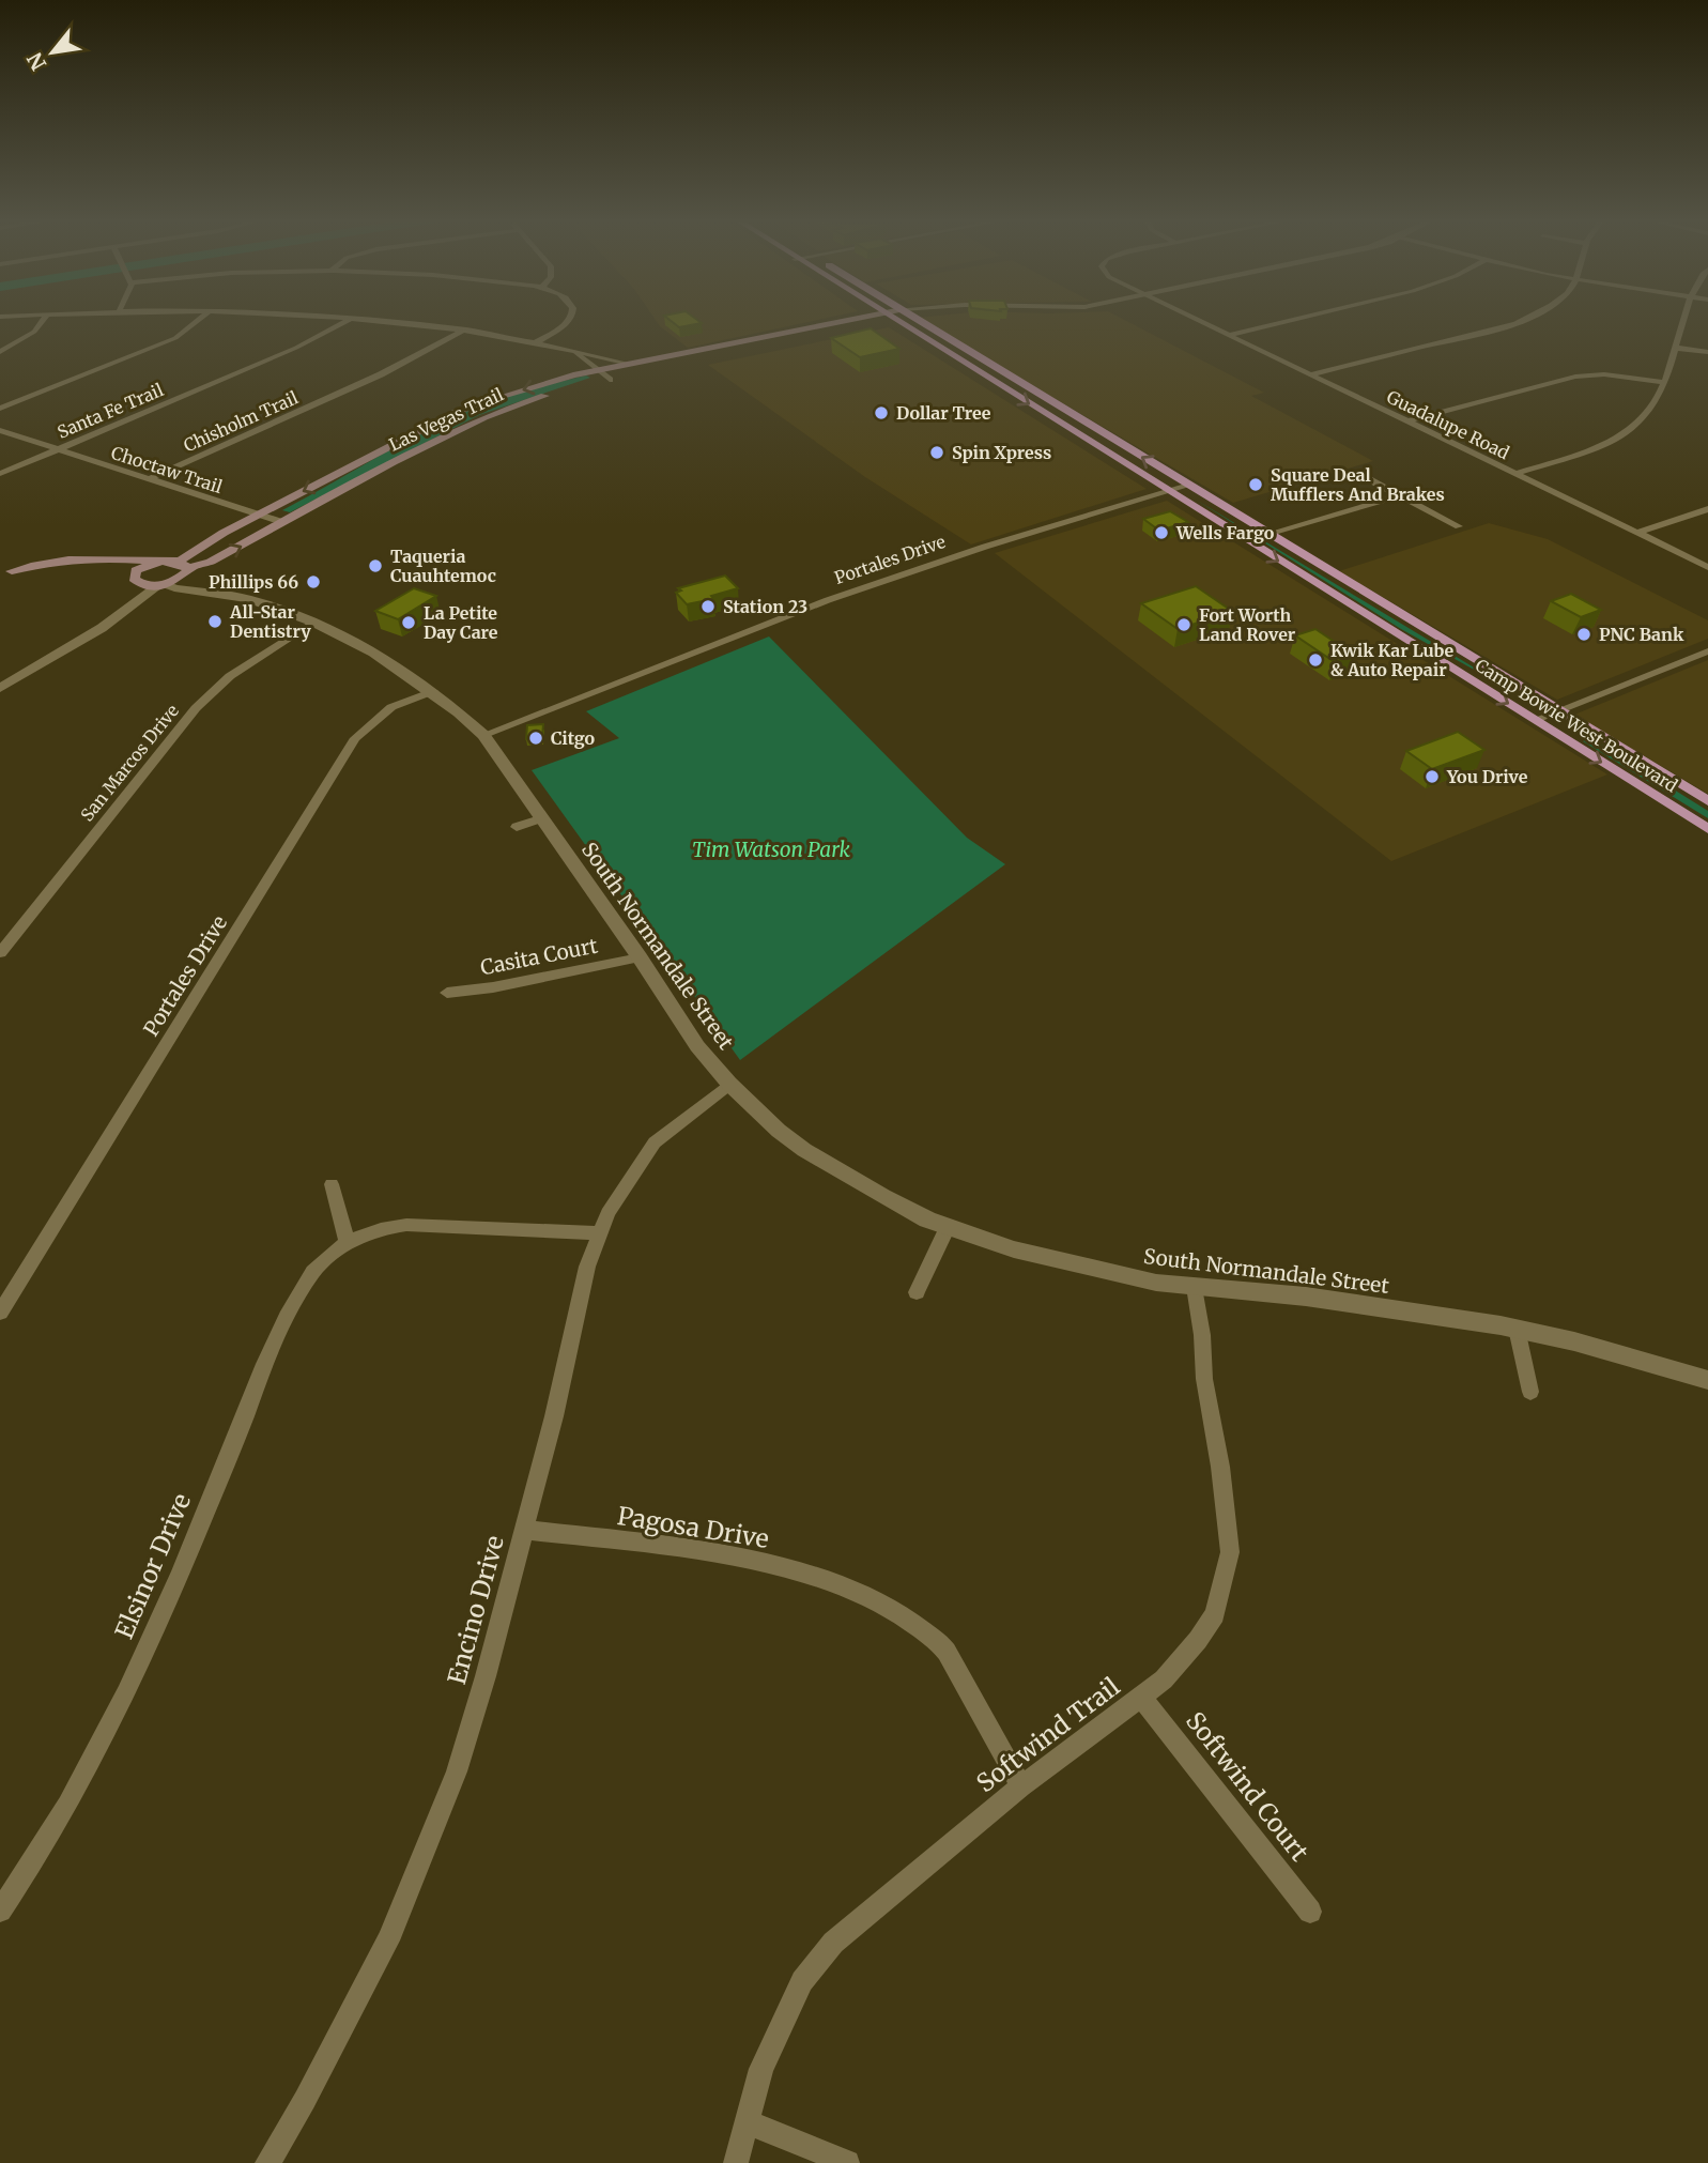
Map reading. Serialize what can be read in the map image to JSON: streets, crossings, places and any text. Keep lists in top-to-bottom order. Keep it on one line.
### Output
{"streets":{"main road":["Las Vegas Trail","Camp Bowie West Boulevard"],"street":["Santa Fe Trail","Chisholm Trail","Guadalupe Road","Choctaw Trail","Portales Drive","San Marcos Drive","South Normandale Street","Casita Court","Pagosa Drive","Elsinor Drive","Encino Drive","Softwind Trail","Softwind Court"]},"crossings":[["Santa Fe Trail","Choctaw Trail"],["Las Vegas Trail","Choctaw Trail"],["Las Vegas Trail","South Normandale Street"],["Chisholm Trail","Choctaw Trail"],["Portales Drive","Camp Bowie West Boulevard"],["Portales Drive","South Normandale Street"],["San Marcos Drive","South Normandale Street"],["South Normandale Street","Casita Court"],["South Normandale Street","Encino Drive"],["South Normandale Street","Softwind Trail"],["Pagosa Drive","Encino Drive"],["Pagosa Drive","Softwind Trail"],["Elsinor Drive","Encino Drive"],["Softwind Trail","Softwind Court"]],"parks":["Tim Watson Park"],"places":["Dollar Tree","Spin Xpress","Square Deal Mufflers And Brakes","Wells Fargo","Taqueria Cuauhtemoc","Phillips 66","Station 23","All-Star Dentistry","La Petite Day Care","Fort Worth Land Rover","PNC Bank","Kwik Kar Lube & Auto Repair","Citgo","You Drive"],"north":"bottom left"}
